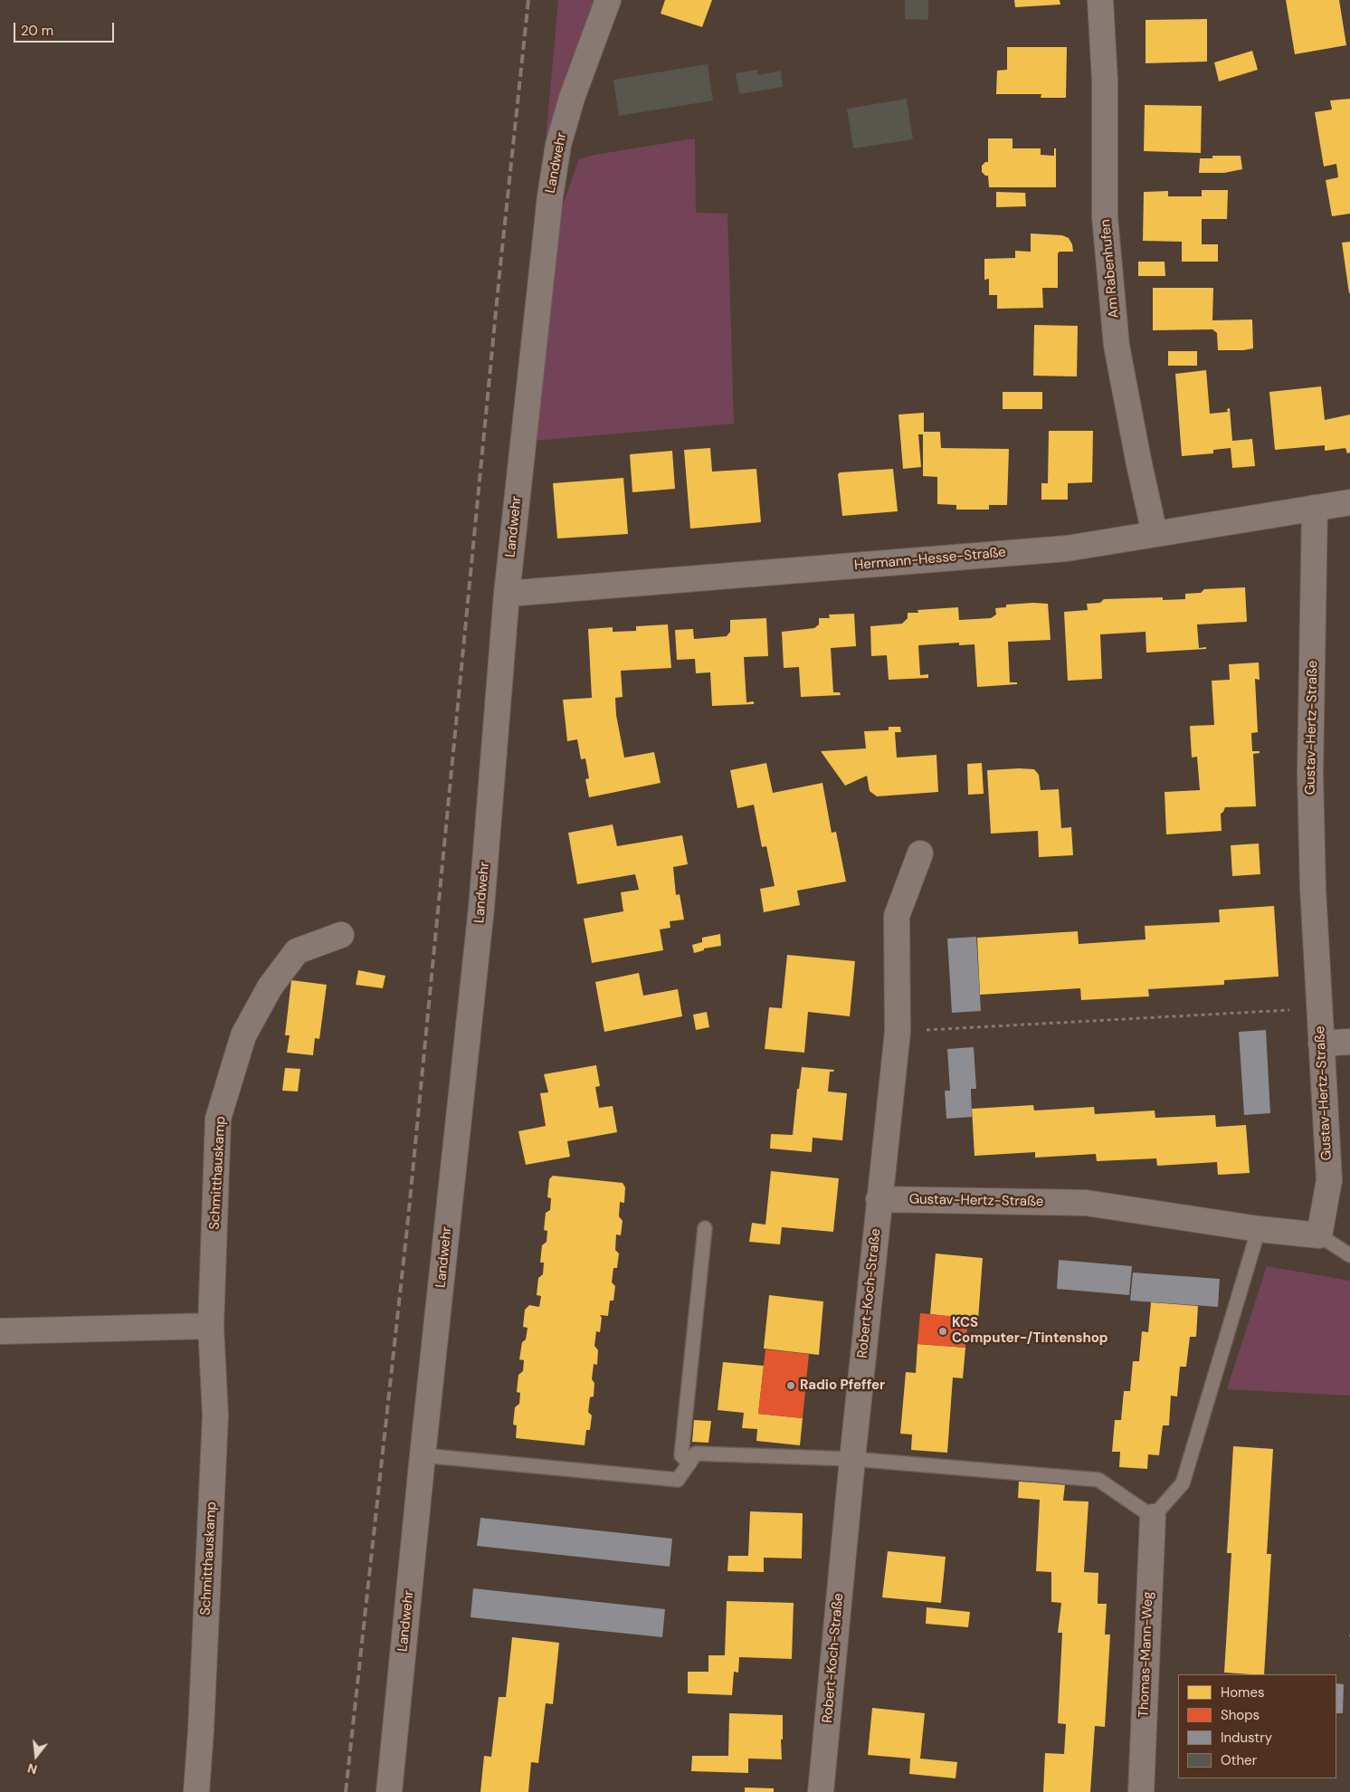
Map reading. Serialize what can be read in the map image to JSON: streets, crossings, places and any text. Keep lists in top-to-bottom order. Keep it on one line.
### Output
{"streets":{"street":["Landwehr","Am Rabenhufen","Hermann-Hesse-Straße","Gustav-Hertz-Straße","Schmitthauskamp","Robert-Koch-Straße","Thomas-Mann-Weg"]},"crossings":[["Landwehr","Hermann-Hesse-Straße"],["Am Rabenhufen","Hermann-Hesse-Straße"],["Hermann-Hesse-Straße","Gustav-Hertz-Straße"],["Gustav-Hertz-Straße","Robert-Koch-Straße"]],"places":["KCS Computer-/Tintenshop","Radio Pfeffer"],"legend":["Homes","Shops","Industry","Other"],"scale_bar":"20 m","north":"bottom"}
